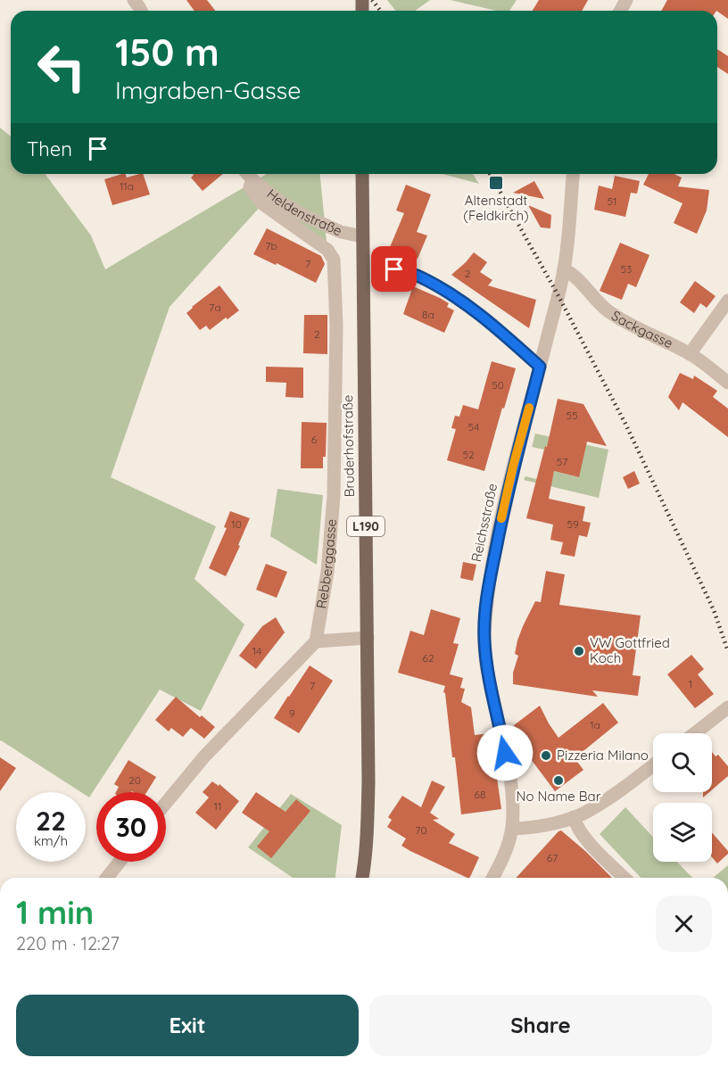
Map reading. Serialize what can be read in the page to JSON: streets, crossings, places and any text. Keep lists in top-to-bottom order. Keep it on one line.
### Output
{"streets":{"main road":["Bruderhofstraße","L190"],"street":["Heldenstraße","Sackgasse","Reichsstraße","Rebberggasse"]},"crossings":[["Heldenstraße","Bruderhofstraße"],["Heldenstraße","Rebberggasse"],["Sackgasse","Reichsstraße"]],"places":{"transit":["Altenstadt (Feldkirch)"],"other":["VW Gottfried Koch","Pizzeria Milano","No Name Bar"]},"house_numbers":["11a","51","7b","7","53","2","7a","8a","2","50","55","54","6","52","57","10","59","14","62","1","7","9","1a","20","68","11","70","67"],"page":{"turn":["150 m","Imgraben-Gasse"],"then":"Then","speed":"22 km/h","limit":"30","heading":["1 min","220 m · 12:27"],"buttons":["Exit","Share"]}}
